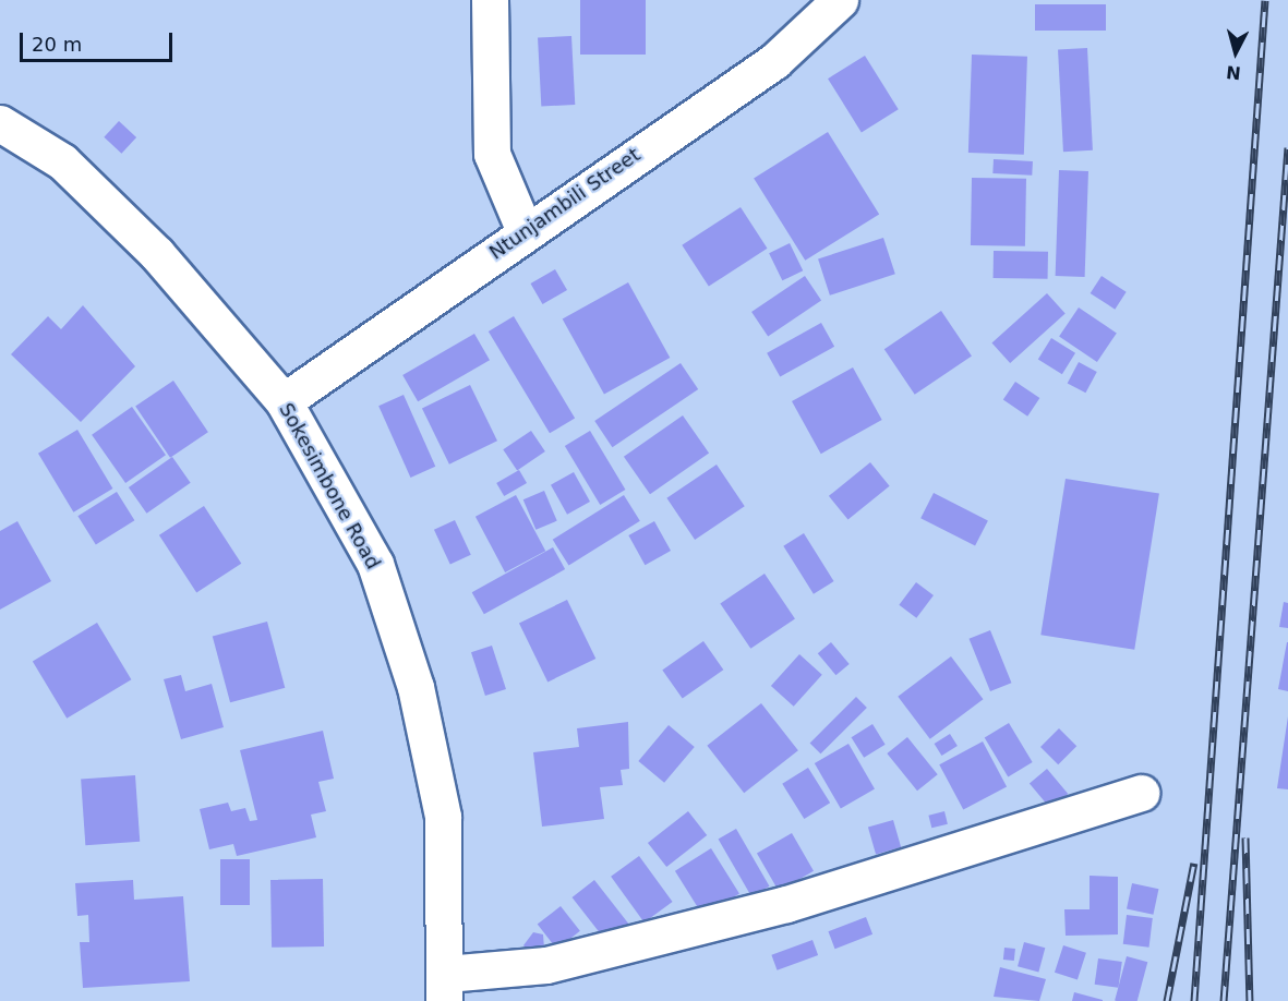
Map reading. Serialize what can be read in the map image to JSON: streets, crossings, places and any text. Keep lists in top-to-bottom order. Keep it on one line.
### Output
{"streets":{"street":["Ntunjambili Street","Sokesimbone Road"]},"crossings":[["Ntunjambili Street","Sokesimbone Road"]],"scale_bar":"20 m","north":"bottom"}
